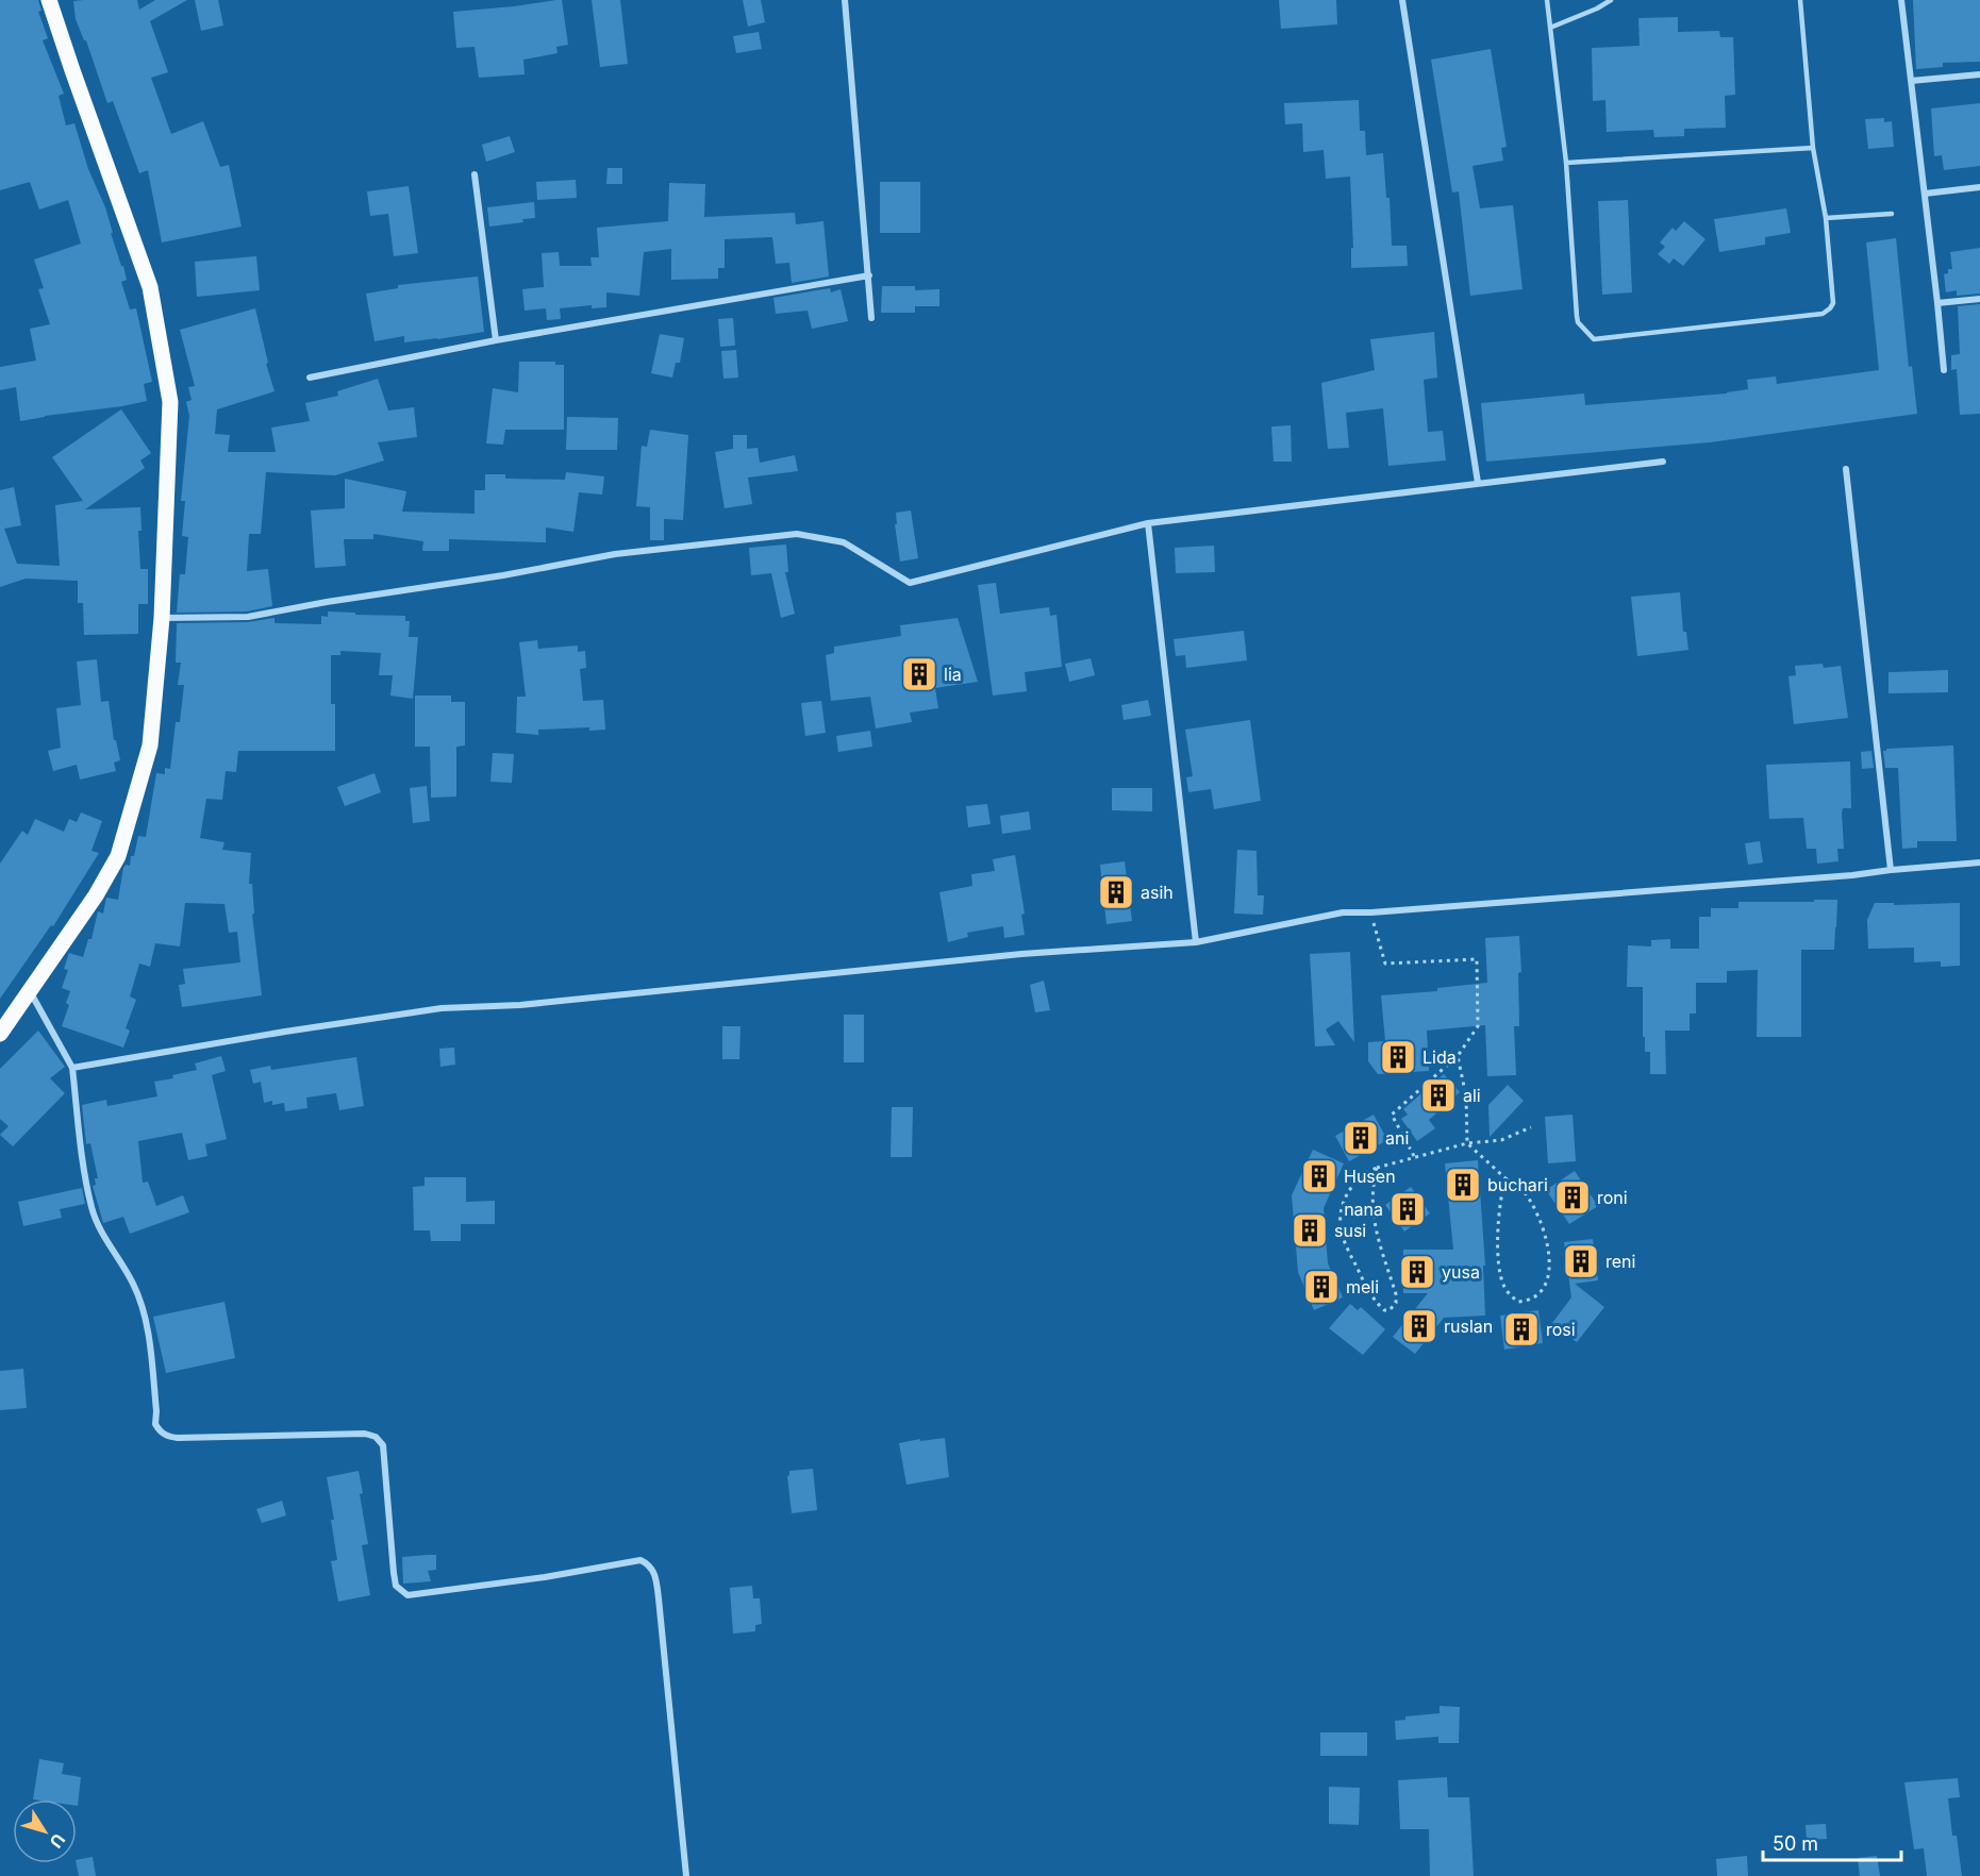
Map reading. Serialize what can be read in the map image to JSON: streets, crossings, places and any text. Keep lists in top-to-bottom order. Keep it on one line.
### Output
{"places":{"building":["lia","asih","Lida","ali","ani","Husen","buchari","roni","nana","susi","reni","yusa","meli","ruslan","rosi"]},"scale_bar":"50 m","north":"bottom right"}
